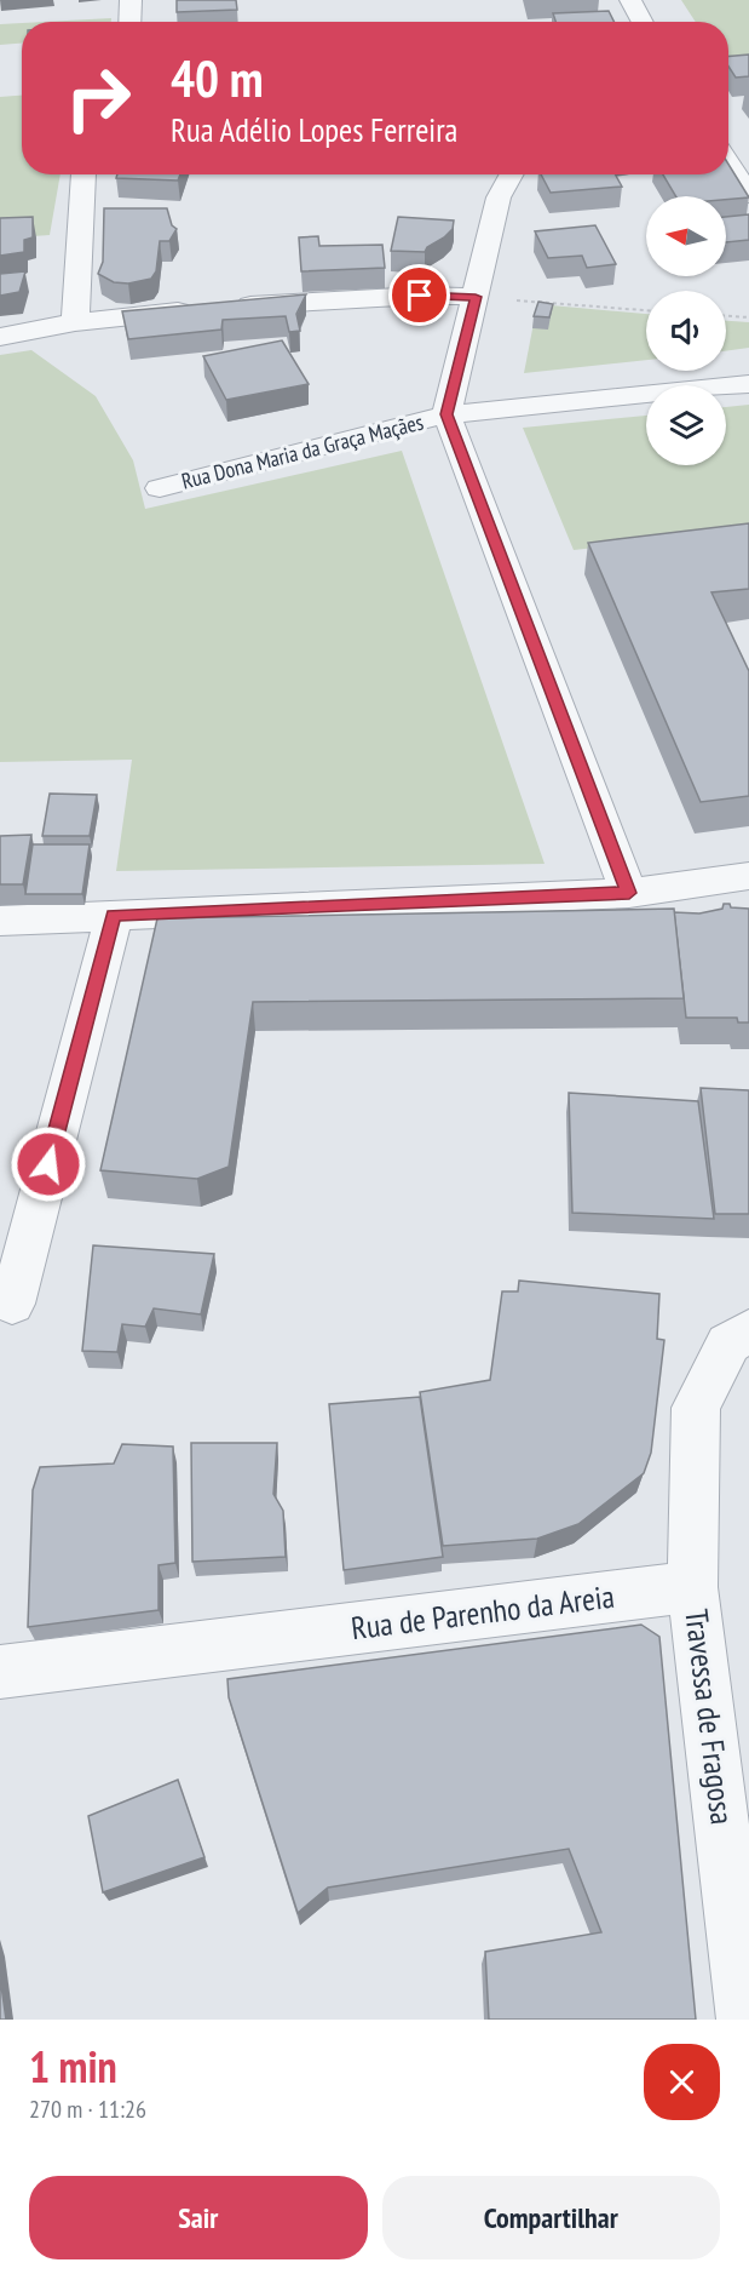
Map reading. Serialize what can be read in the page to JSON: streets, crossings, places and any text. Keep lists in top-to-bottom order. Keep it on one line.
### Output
{"streets":{"street":["Rua Dona Maria da Graça Maçães","Rua de Parenho da Areia","Travessa de Fragosa"]},"crossings":[["Rua de Parenho da Areia","Travessa de Fragosa"]],"north":"left","page":{"turn":["40 m","Rua Adélio Lopes Ferreira"],"heading":["1 min","270 m · 11:26"],"buttons":["Sair","Compartilhar"]}}
